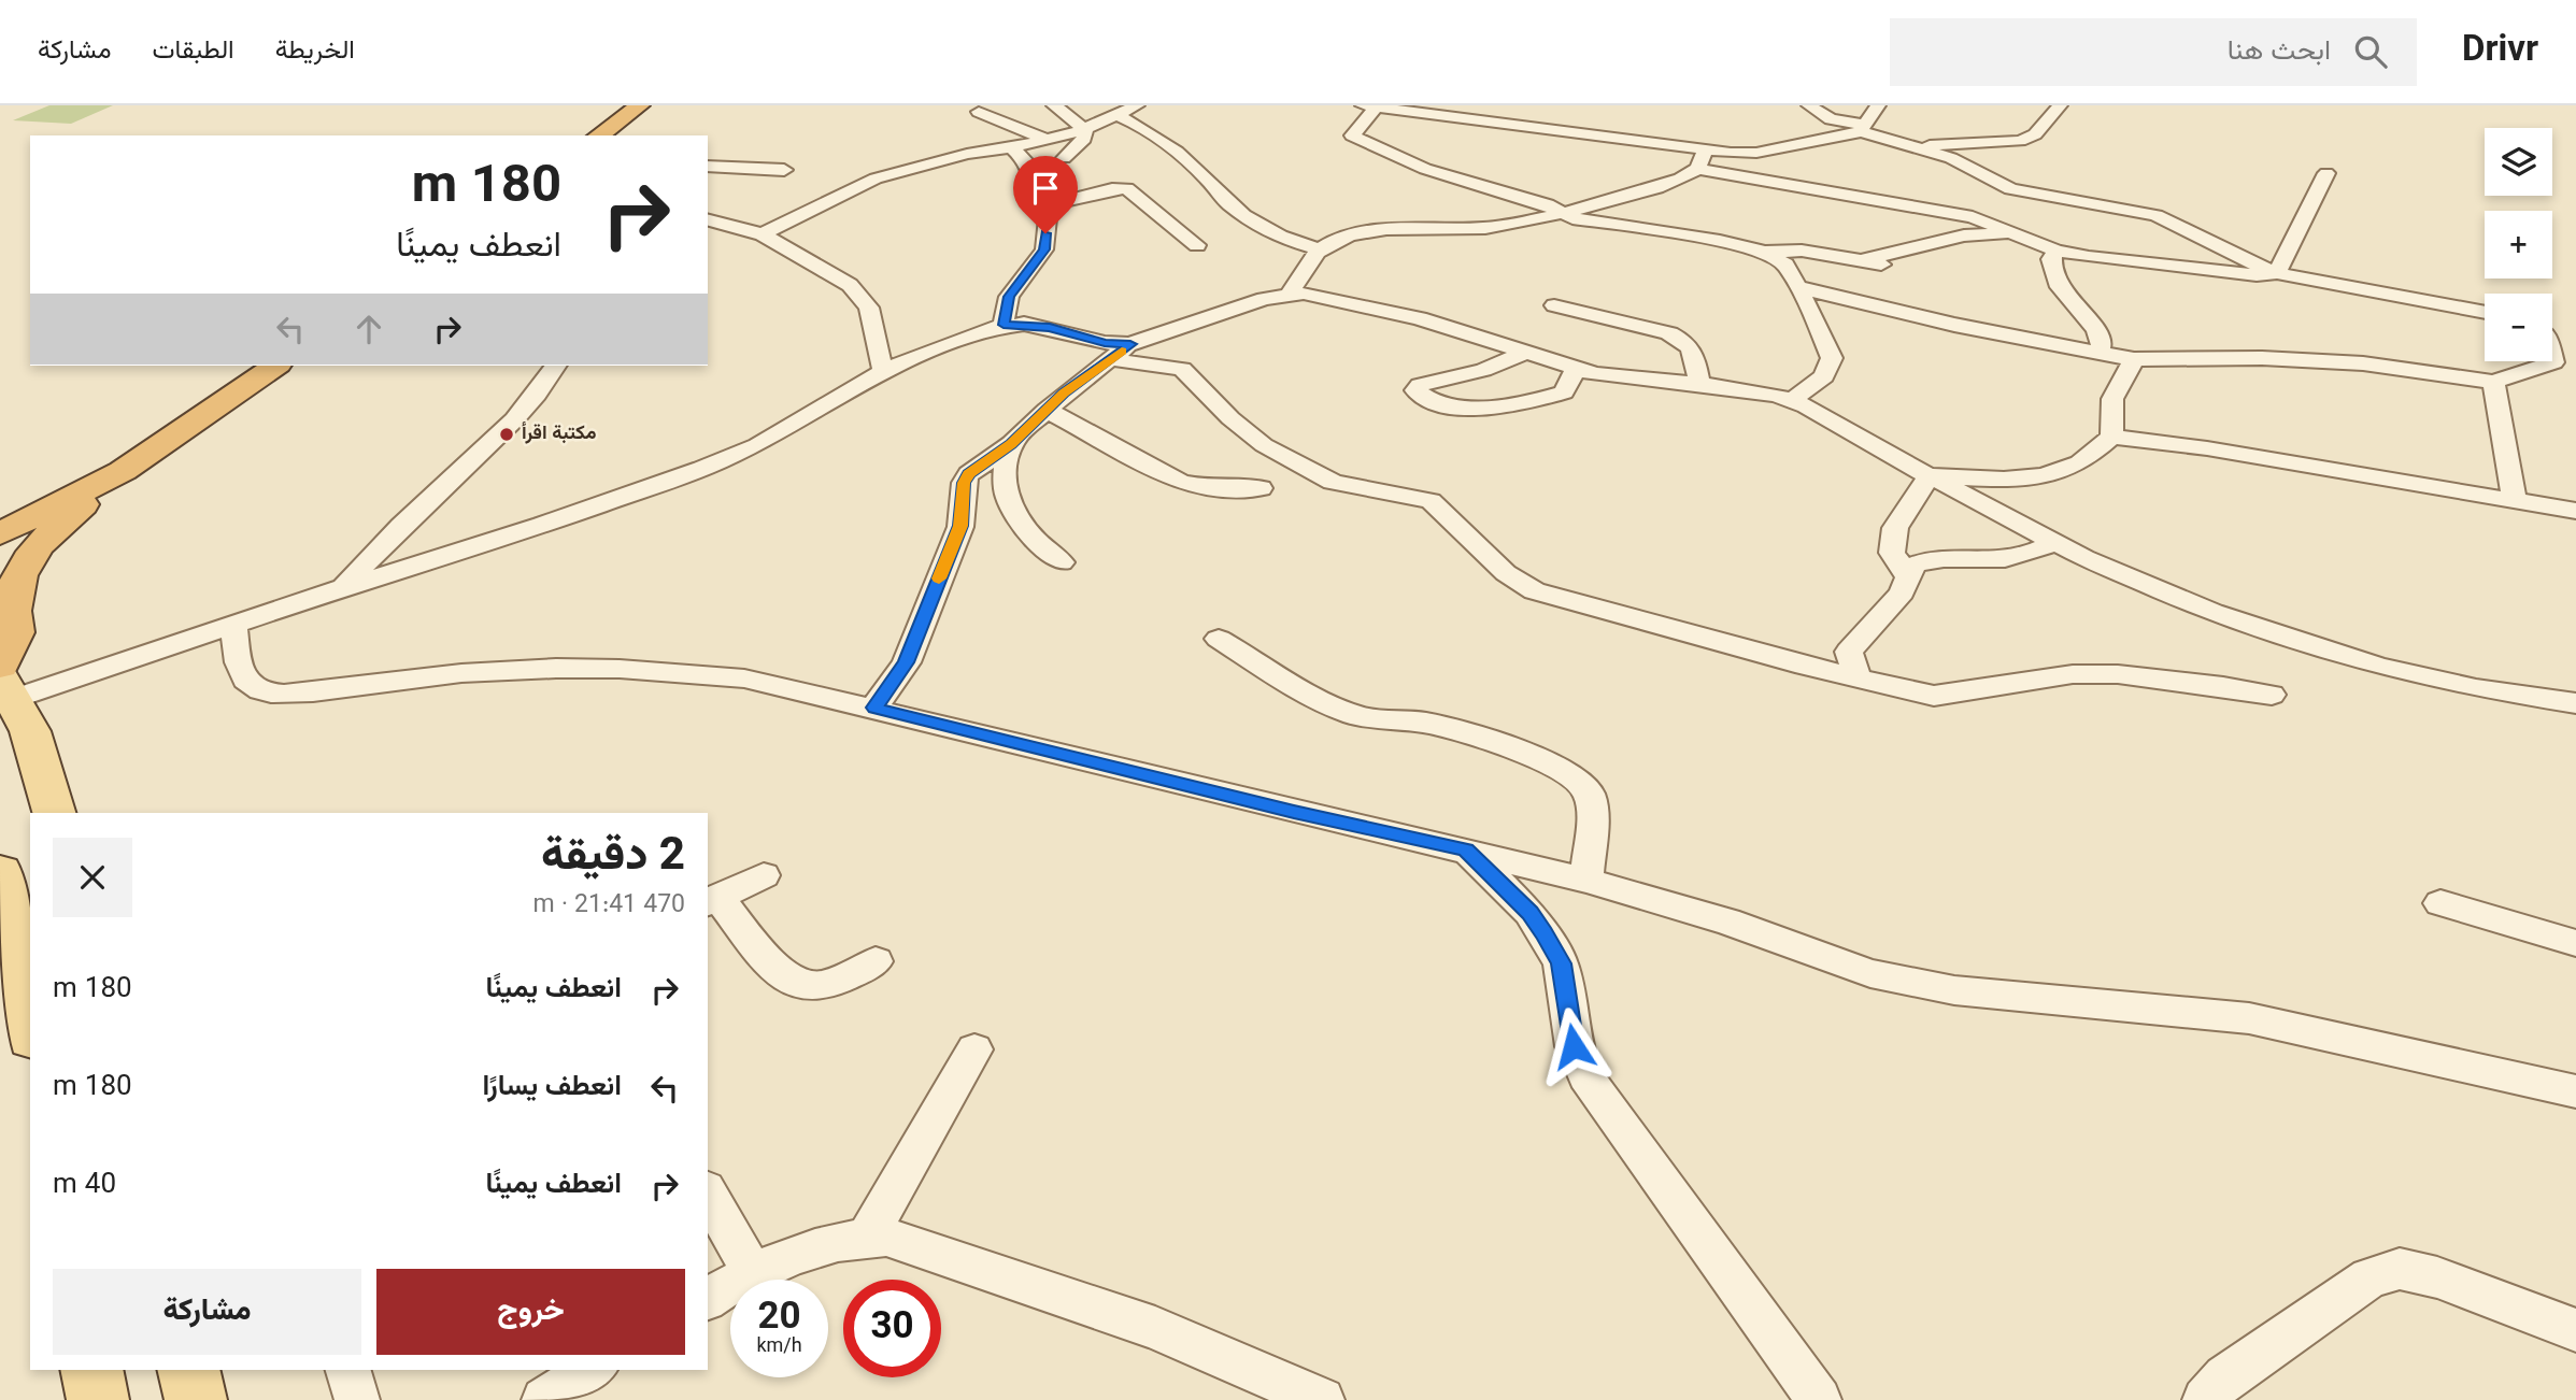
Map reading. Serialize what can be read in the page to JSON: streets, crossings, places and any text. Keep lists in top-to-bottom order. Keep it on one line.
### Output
{"places":["مكتبة اقرأ"],"page":{"header":"Drivr","search":"ابحث هنا","nav":["الخريطة","الطبقات","مشاركة"],"map_buttons":["+","−"],"turn":["180 m","انعطف يمينًا"],"heading":["2 دقيقة","470 m · 21:41"],"list":[{"name":"انعطف يمينًا","value":"180 m"},{"name":"انعطف يسارًا","value":"180 m"},{"name":"انعطف يمينًا","value":"40 m"}],"buttons":["خروج","مشاركة"],"speed":"20 km/h","limit":"30"}}
